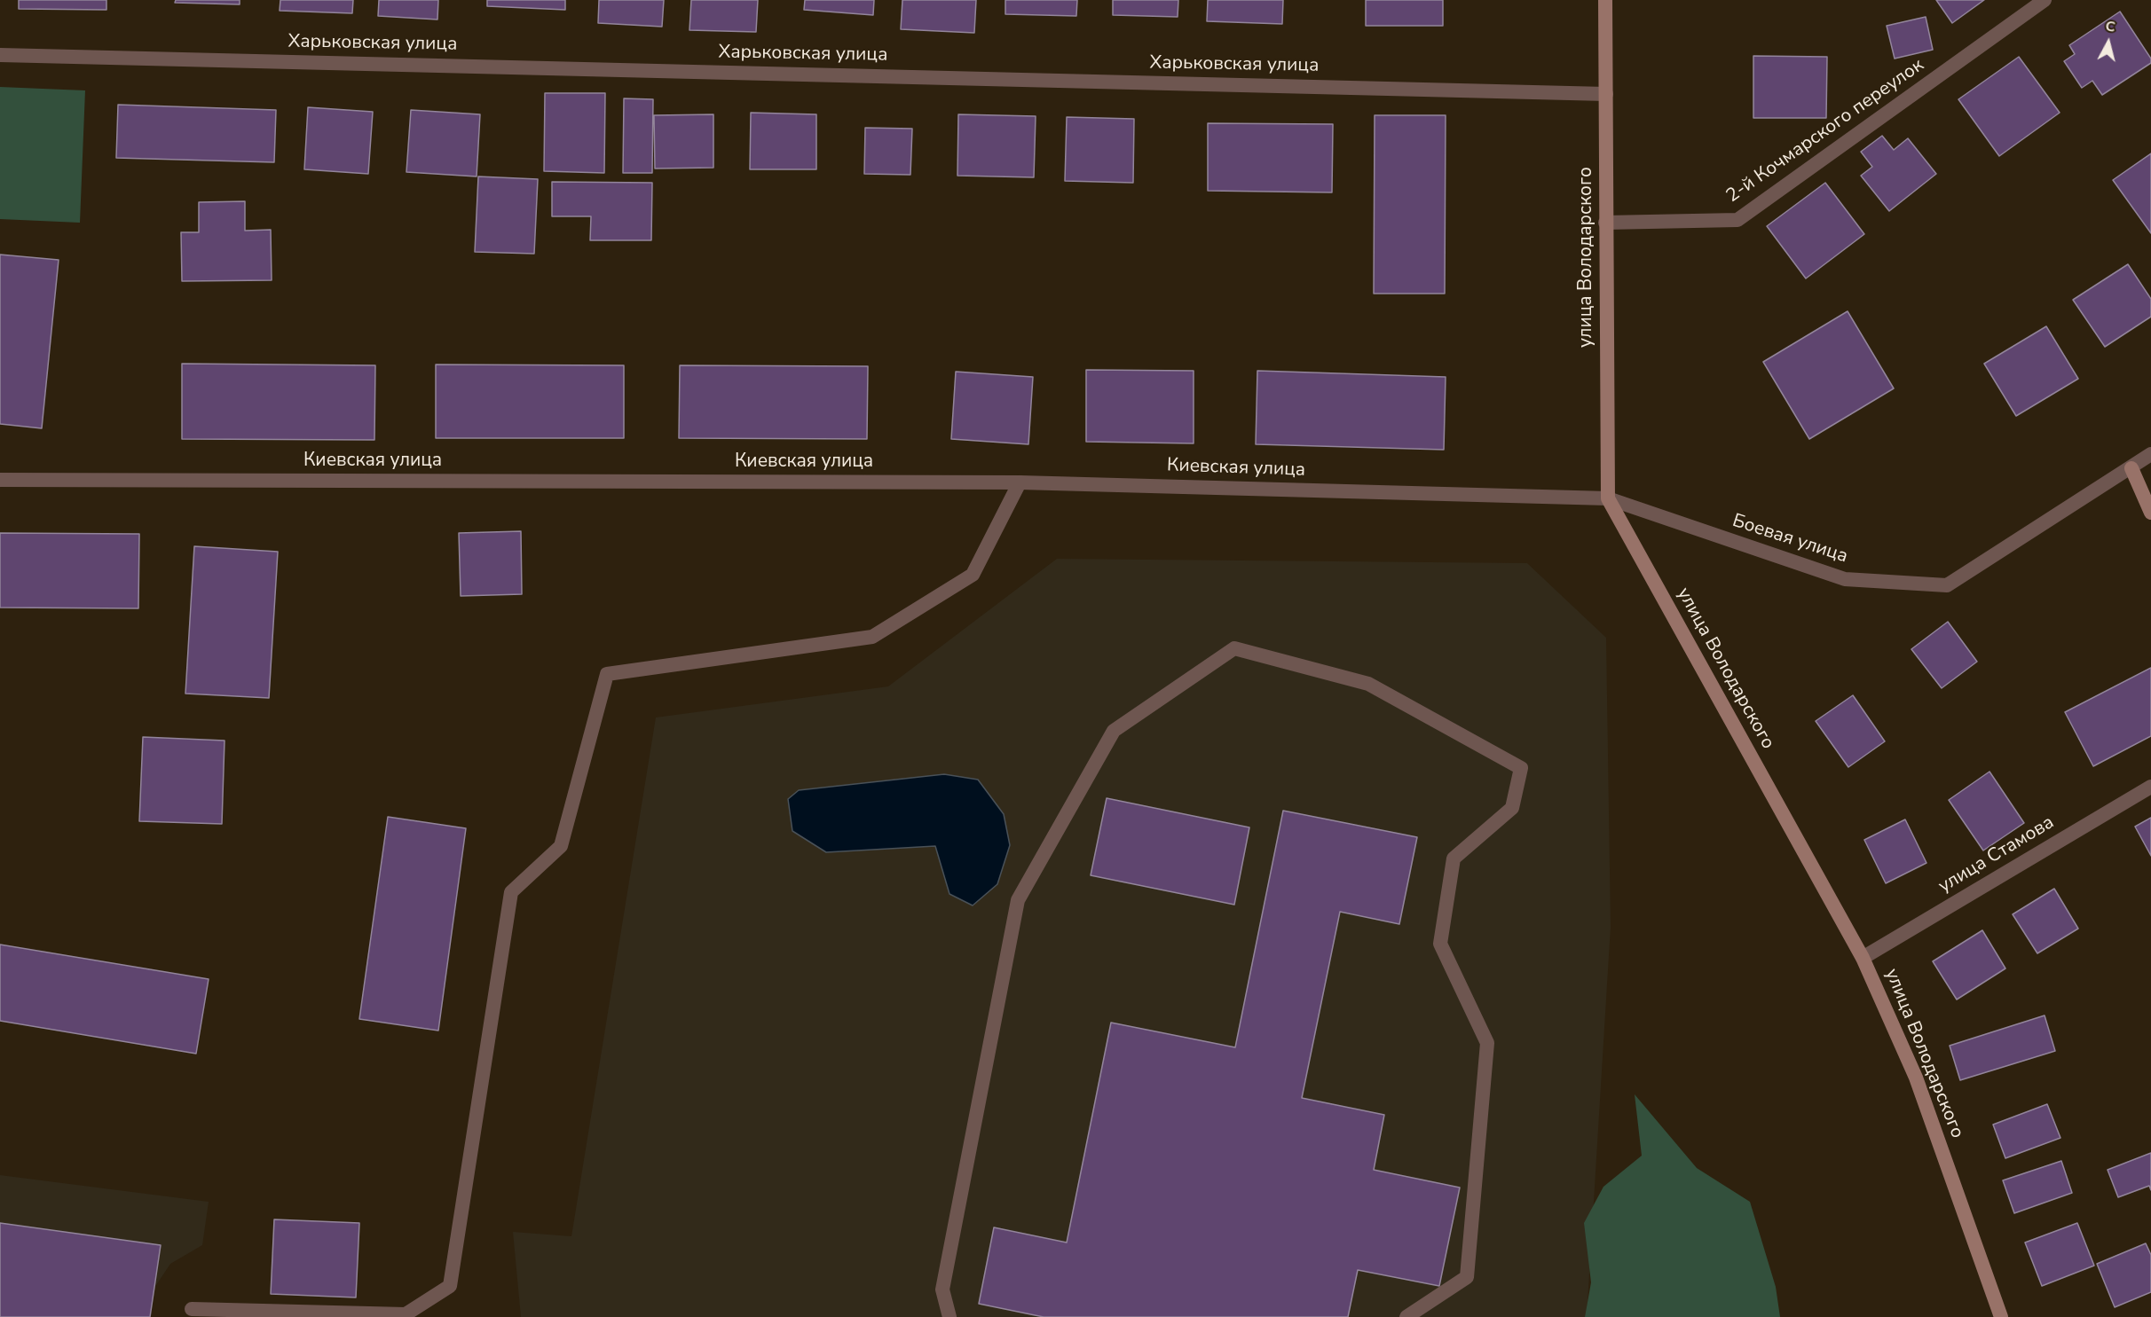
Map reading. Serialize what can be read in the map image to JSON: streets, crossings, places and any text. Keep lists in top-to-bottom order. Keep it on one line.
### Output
{"streets":{"main road":["улица Володарского"],"street":["Харьковская улица","2-й Кочмарского переулок","Киевская улица","Боевая улица","улица Стамова"]},"crossings":[["Харьковская улица","улица Володарского"],["2-й Кочмарского переулок","улица Володарского"],["улица Володарского","Киевская улица"],["улица Володарского","Боевая улица"],["улица Володарского","улица Стамова"],["Киевская улица","Боевая улица"]],"north":"top"}
